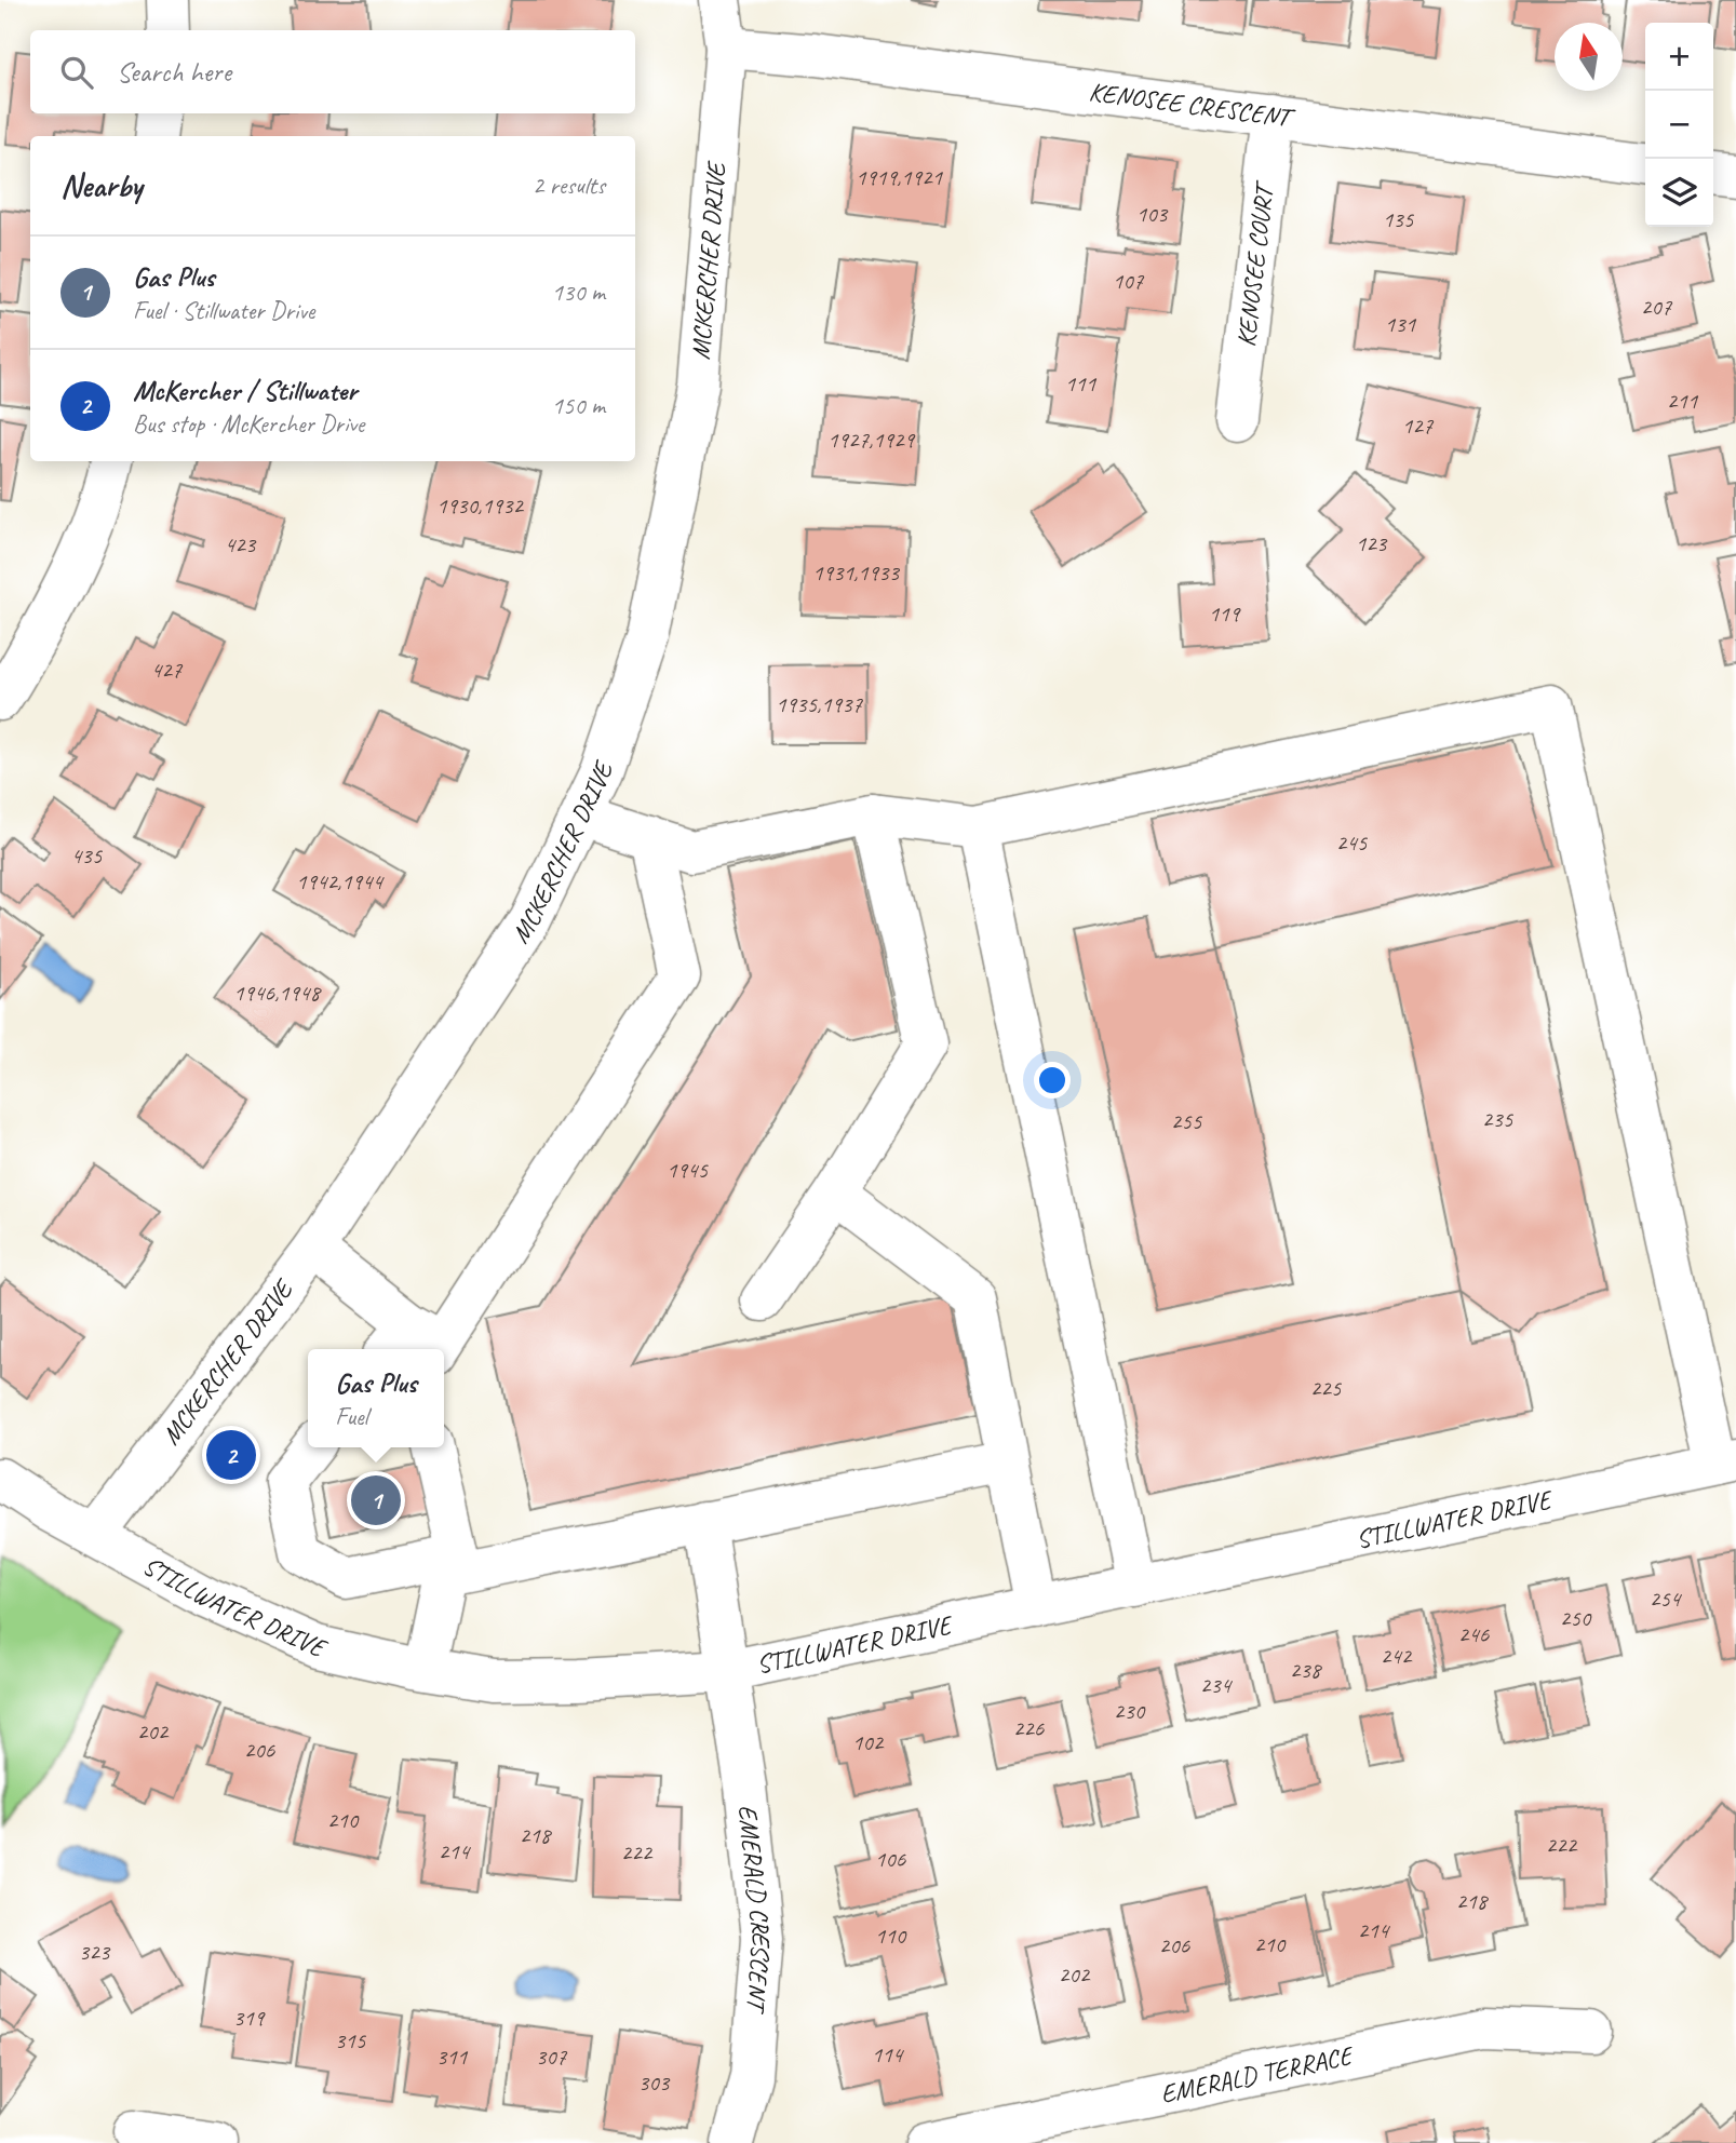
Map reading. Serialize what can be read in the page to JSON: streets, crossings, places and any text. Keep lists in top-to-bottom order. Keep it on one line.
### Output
{"streets":{"street":["KENOSEE CRESCENT","MCKERCHER DRIVE","KENOSEE COURT","STILLWATER DRIVE","EMERALD CRESCENT","EMERALD TERRACE"]},"crossings":[["KENOSEE CRESCENT","MCKERCHER DRIVE"],["KENOSEE CRESCENT","KENOSEE COURT"],["MCKERCHER DRIVE","STILLWATER DRIVE"],["STILLWATER DRIVE","EMERALD CRESCENT"]],"house_numbers":["1919,1921","103","135","107","207","131","111","211","127","1927,1929","1930,1932","123","423","1931,1933","119","427","1935,1937","245","435","1942,1944","1946,1948","235","255","1945","225","254","250","246","242","238","234","230","226","202","102","206","210","218","222","214","222","106","218","214","110","210","206","323","202","319","315","114","311","307","303"],"north":"top","page":{"map_buttons":["+","−"],"search":"Search here","heading":["Nearby","2 results"],"list":[{"mark":"1","name":"Gas Plus","note":"Fuel · Stillwater Drive","value":"130 m"},{"mark":"2","name":"McKercher / Stillwater","note":"Bus stop · McKercher Drive","value":"150 m"}],"popup":["Gas Plus","Fuel"],"pins":["2","1"]}}
